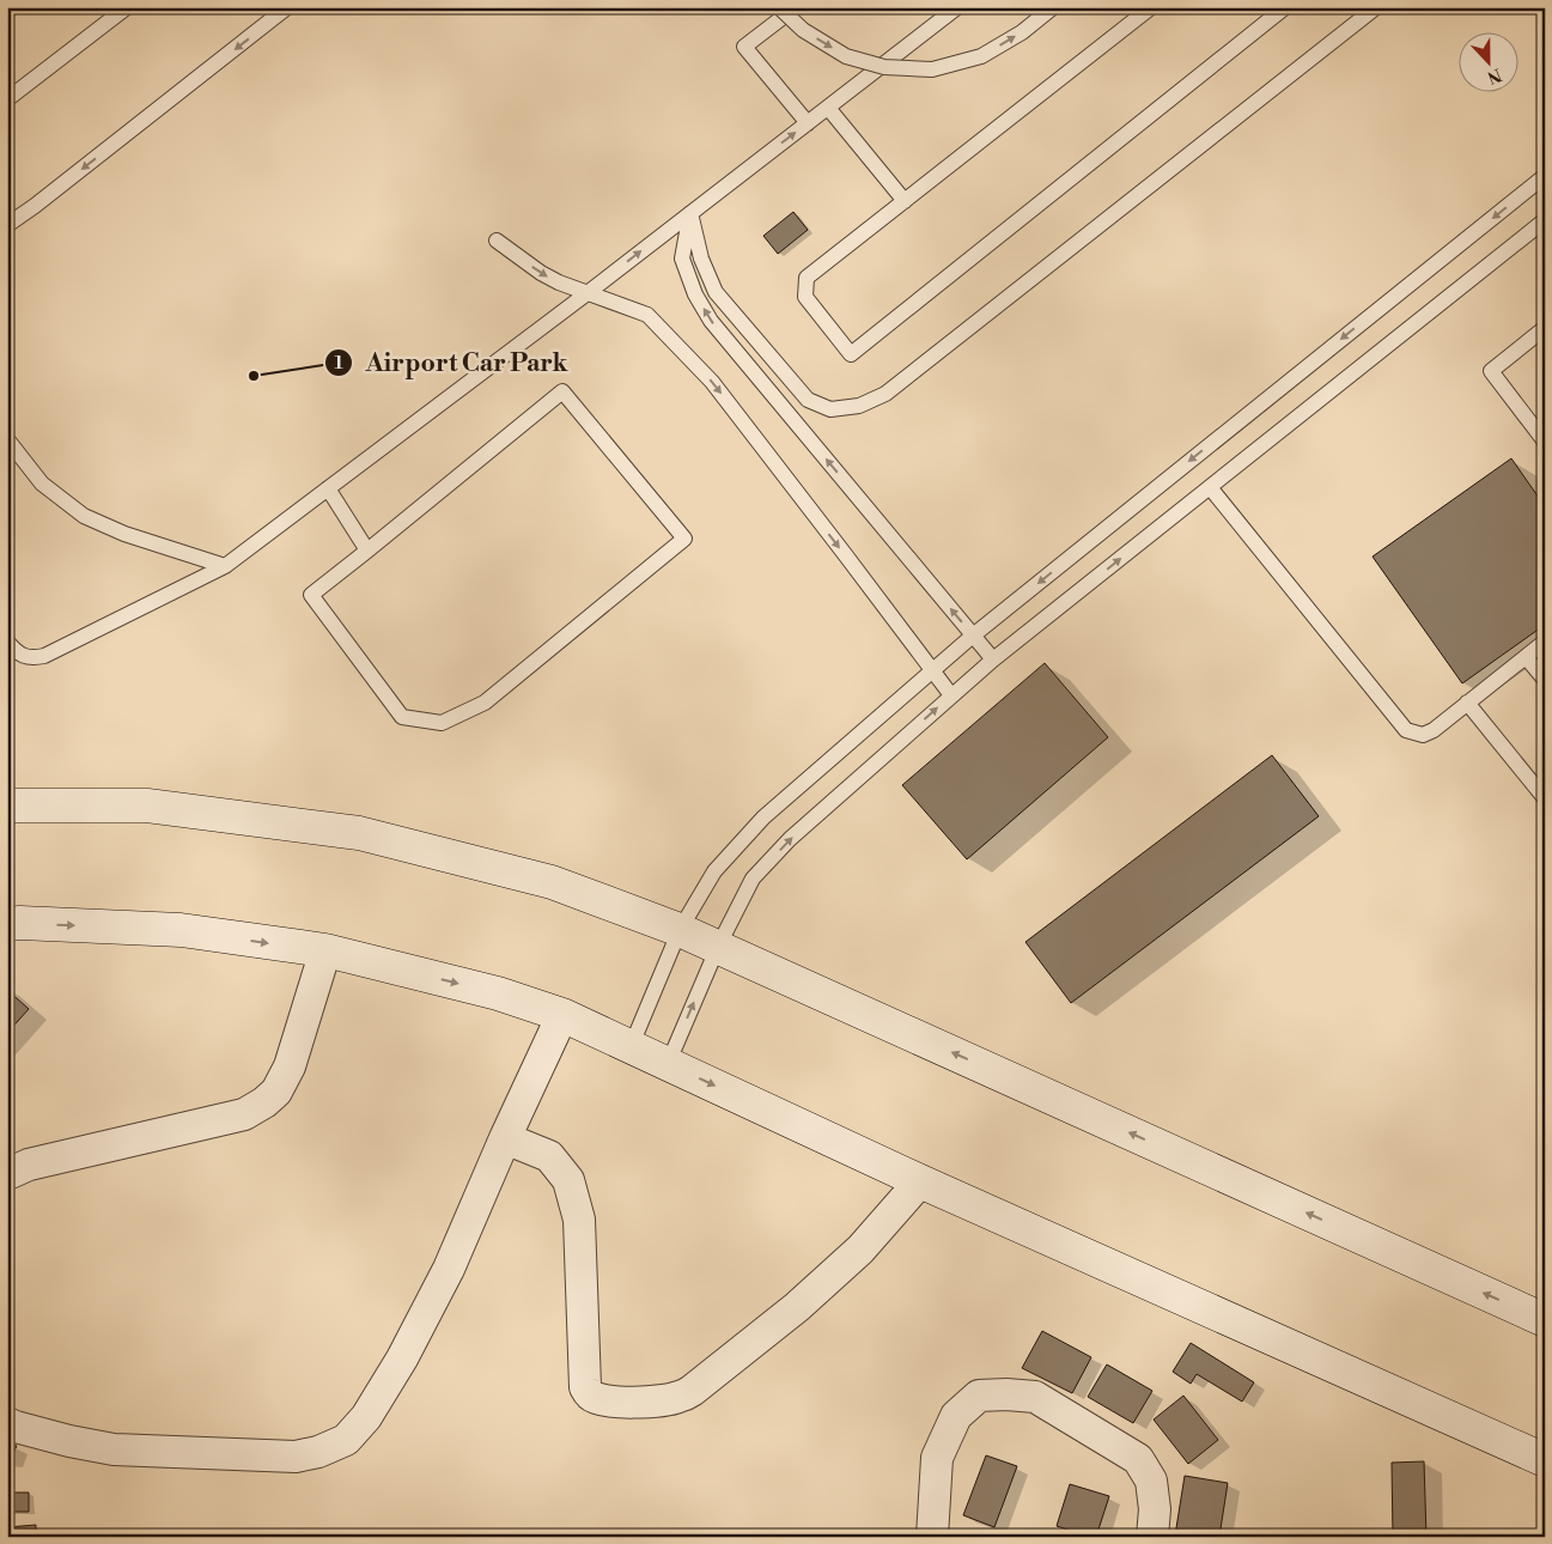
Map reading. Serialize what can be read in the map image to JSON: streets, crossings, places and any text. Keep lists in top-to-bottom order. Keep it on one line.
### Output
{"places":["Airport Car Park"],"north":"bottom"}
